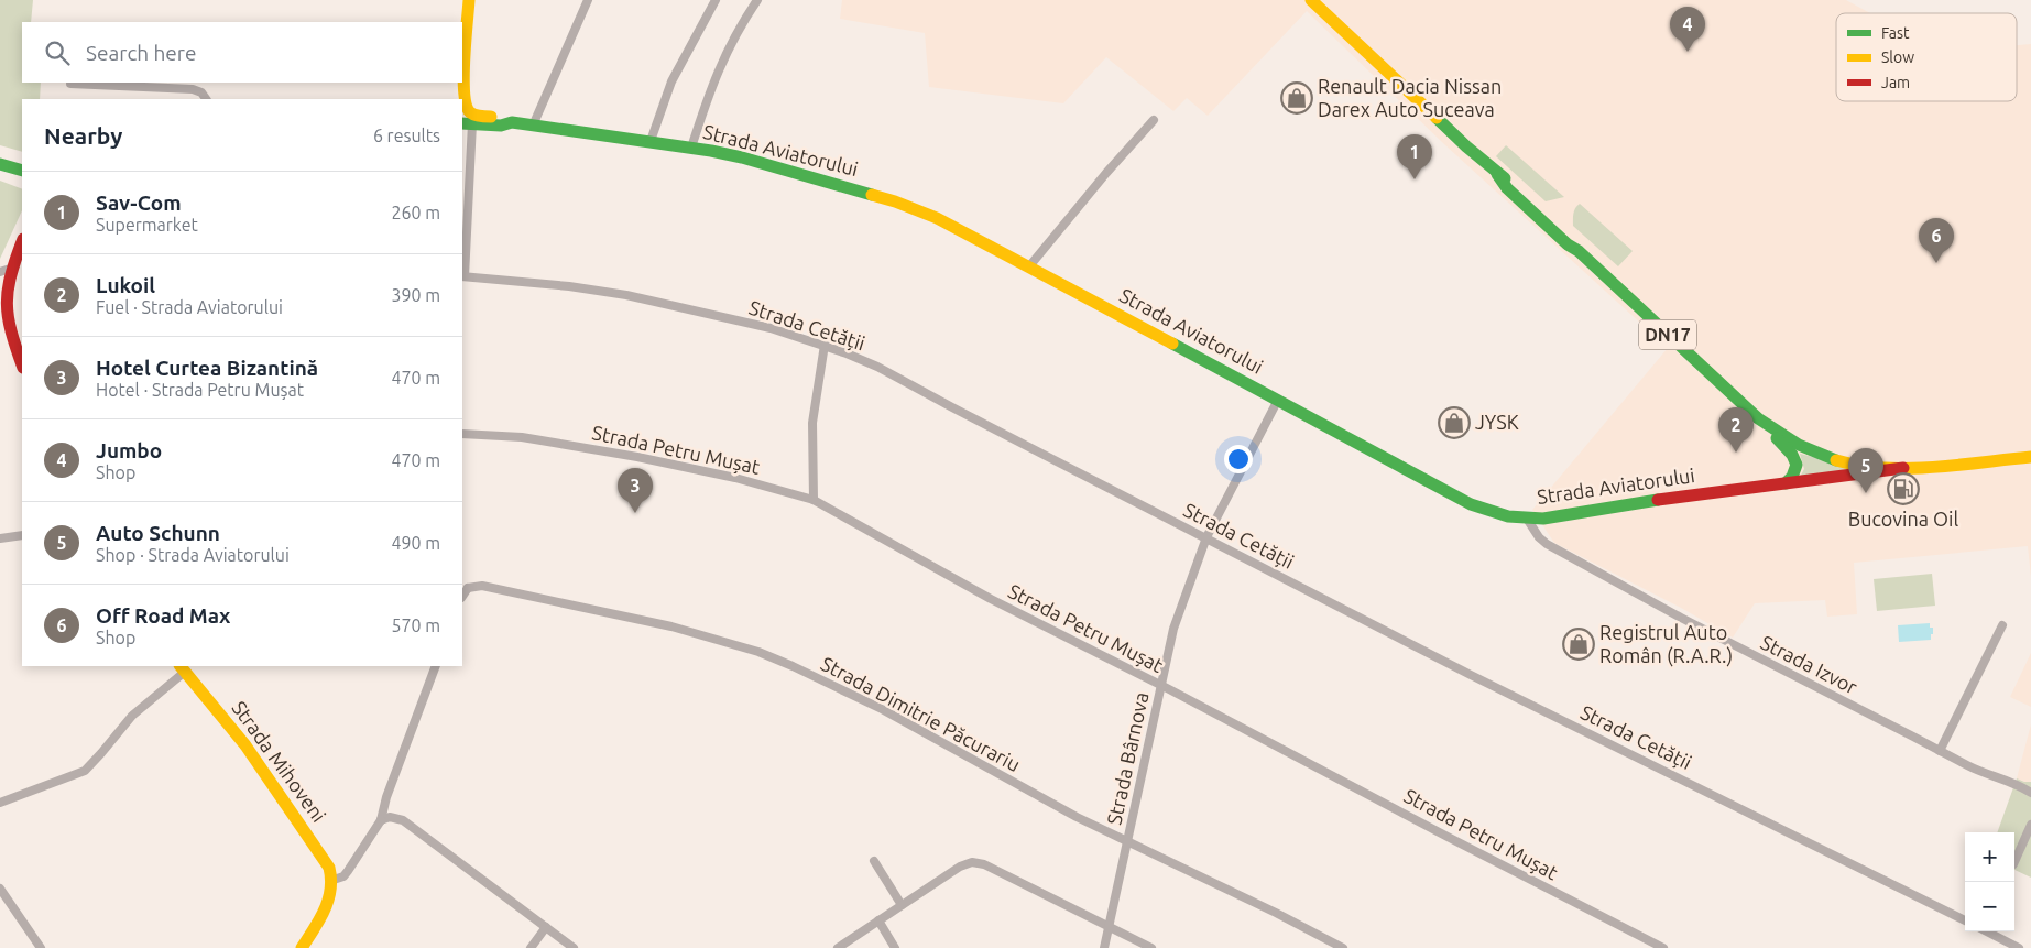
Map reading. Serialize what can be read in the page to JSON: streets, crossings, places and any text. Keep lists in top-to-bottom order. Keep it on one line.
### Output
{"streets":{"main road":["Strada Aviatorului","DN17","Strada Mihoveni"],"street":["Strada Cetății","Strada Petru Mușat","Strada Izvor","Strada Dimitrie Păcurariu","Strada Bârnova"]},"crossings":[["Strada Aviatorului","DN17"],["Strada Aviatorului","Strada Izvor"],["Strada Aviatorului","Strada Bârnova"],["Strada Cetății","Strada Bârnova"],["Strada Petru Mușat","Strada Bârnova"],["Strada Dimitrie Păcurariu","Strada Bârnova"]],"places":{"shop":["Renault Dacia Nissan Darex Auto Suceava","JYSK","Registrul Auto Român (R.A.R.)"],"fuel station":["Bucovina Oil"]},"legend":["Fast","Slow","Jam"],"page":{"pins":["4","1","6","2","5","3"],"search":"Search here","heading":["Nearby","6 results"],"list":[{"mark":"1","name":"Sav-Com","note":"Supermarket","value":"260 m"},{"mark":"2","name":"Lukoil","note":"Fuel · Strada Aviatorului","value":"390 m"},{"mark":"3","name":"Hotel Curtea Bizantină","note":"Hotel · Strada Petru Mușat","value":"470 m"},{"mark":"4","name":"Jumbo","note":"Shop","value":"470 m"},{"mark":"5","name":"Auto Schunn","note":"Shop · Strada Aviatorului","value":"490 m"},{"mark":"6","name":"Off Road Max","note":"Shop","value":"570 m"}],"map_buttons":["+","−"]}}
